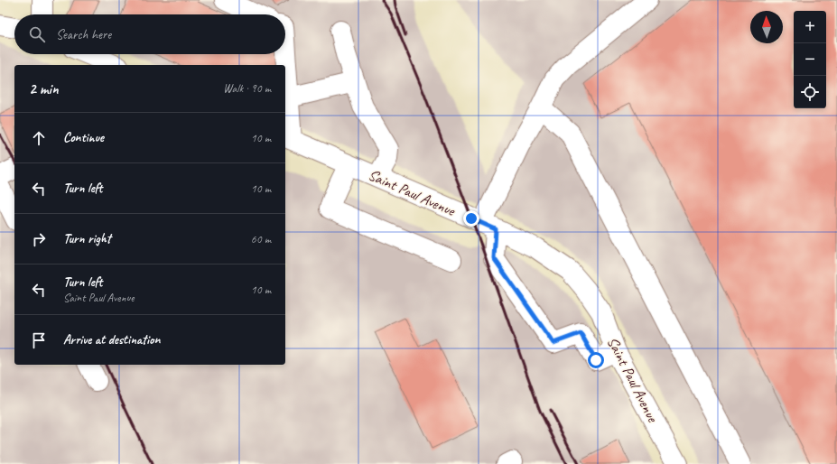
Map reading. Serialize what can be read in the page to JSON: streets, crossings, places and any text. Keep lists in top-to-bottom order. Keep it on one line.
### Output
{"streets":{"street":["Saint Paul Avenue"]},"north":"top","page":{"map_buttons":["+","−"],"search":"Search here","heading":["2 min","Walk · 90 m"],"list":[["Continue","10 m"],["Turn left","10 m"],["Turn right","60 m"],["Turn left","Saint Paul Avenue","10 m"],"Arrive at destination"]}}
